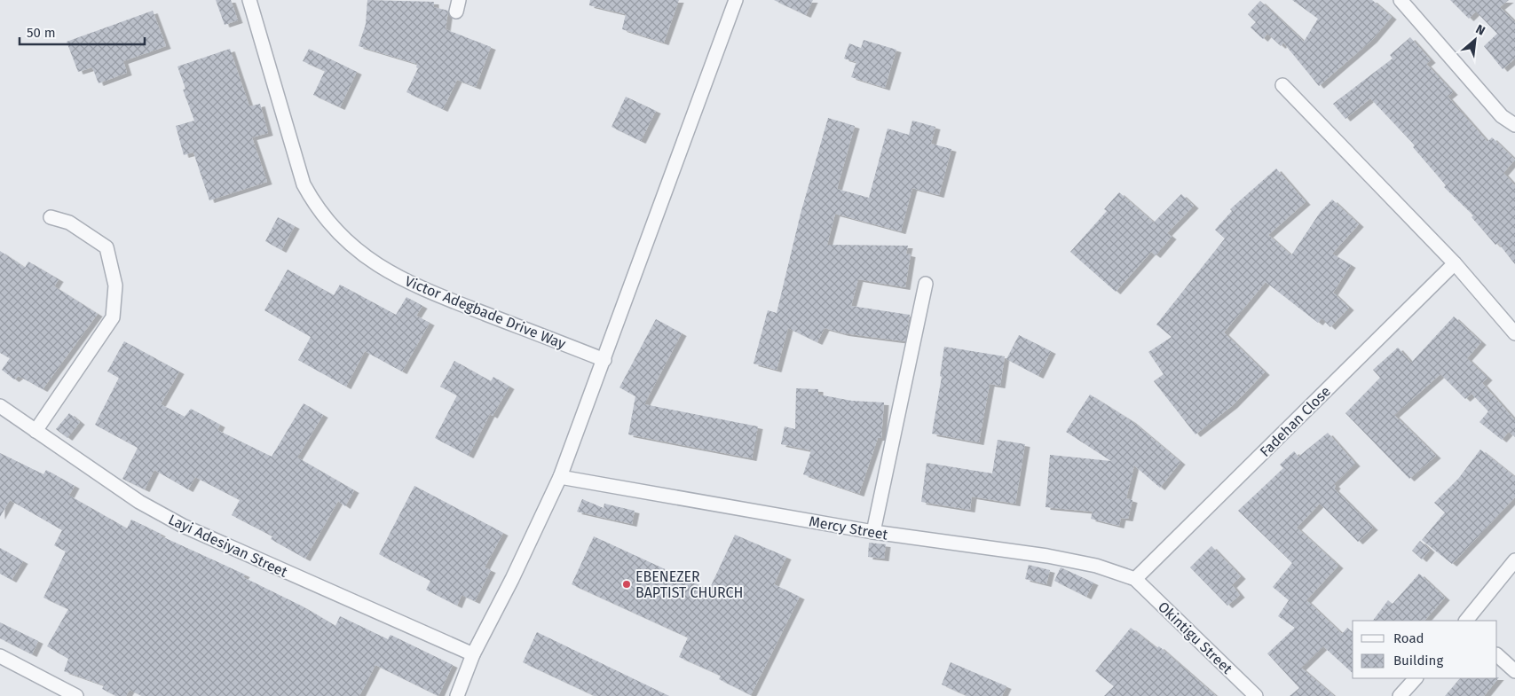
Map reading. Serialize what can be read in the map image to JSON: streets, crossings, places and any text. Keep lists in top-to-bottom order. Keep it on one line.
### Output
{"streets":{"street":["Victor Adegbade Drive Way","Fadehan Close","Mercy Street","Layi Adesiyan Street","Okintigu Street"]},"crossings":[["Fadehan Close","Mercy Street"],["Fadehan Close","Okintigu Street"],["Mercy Street","Okintigu Street"]],"places":["EBENEZER BAPTIST CHURCH"],"legend":["Road","Building"],"scale_bar":"50 m","north":"top right"}
